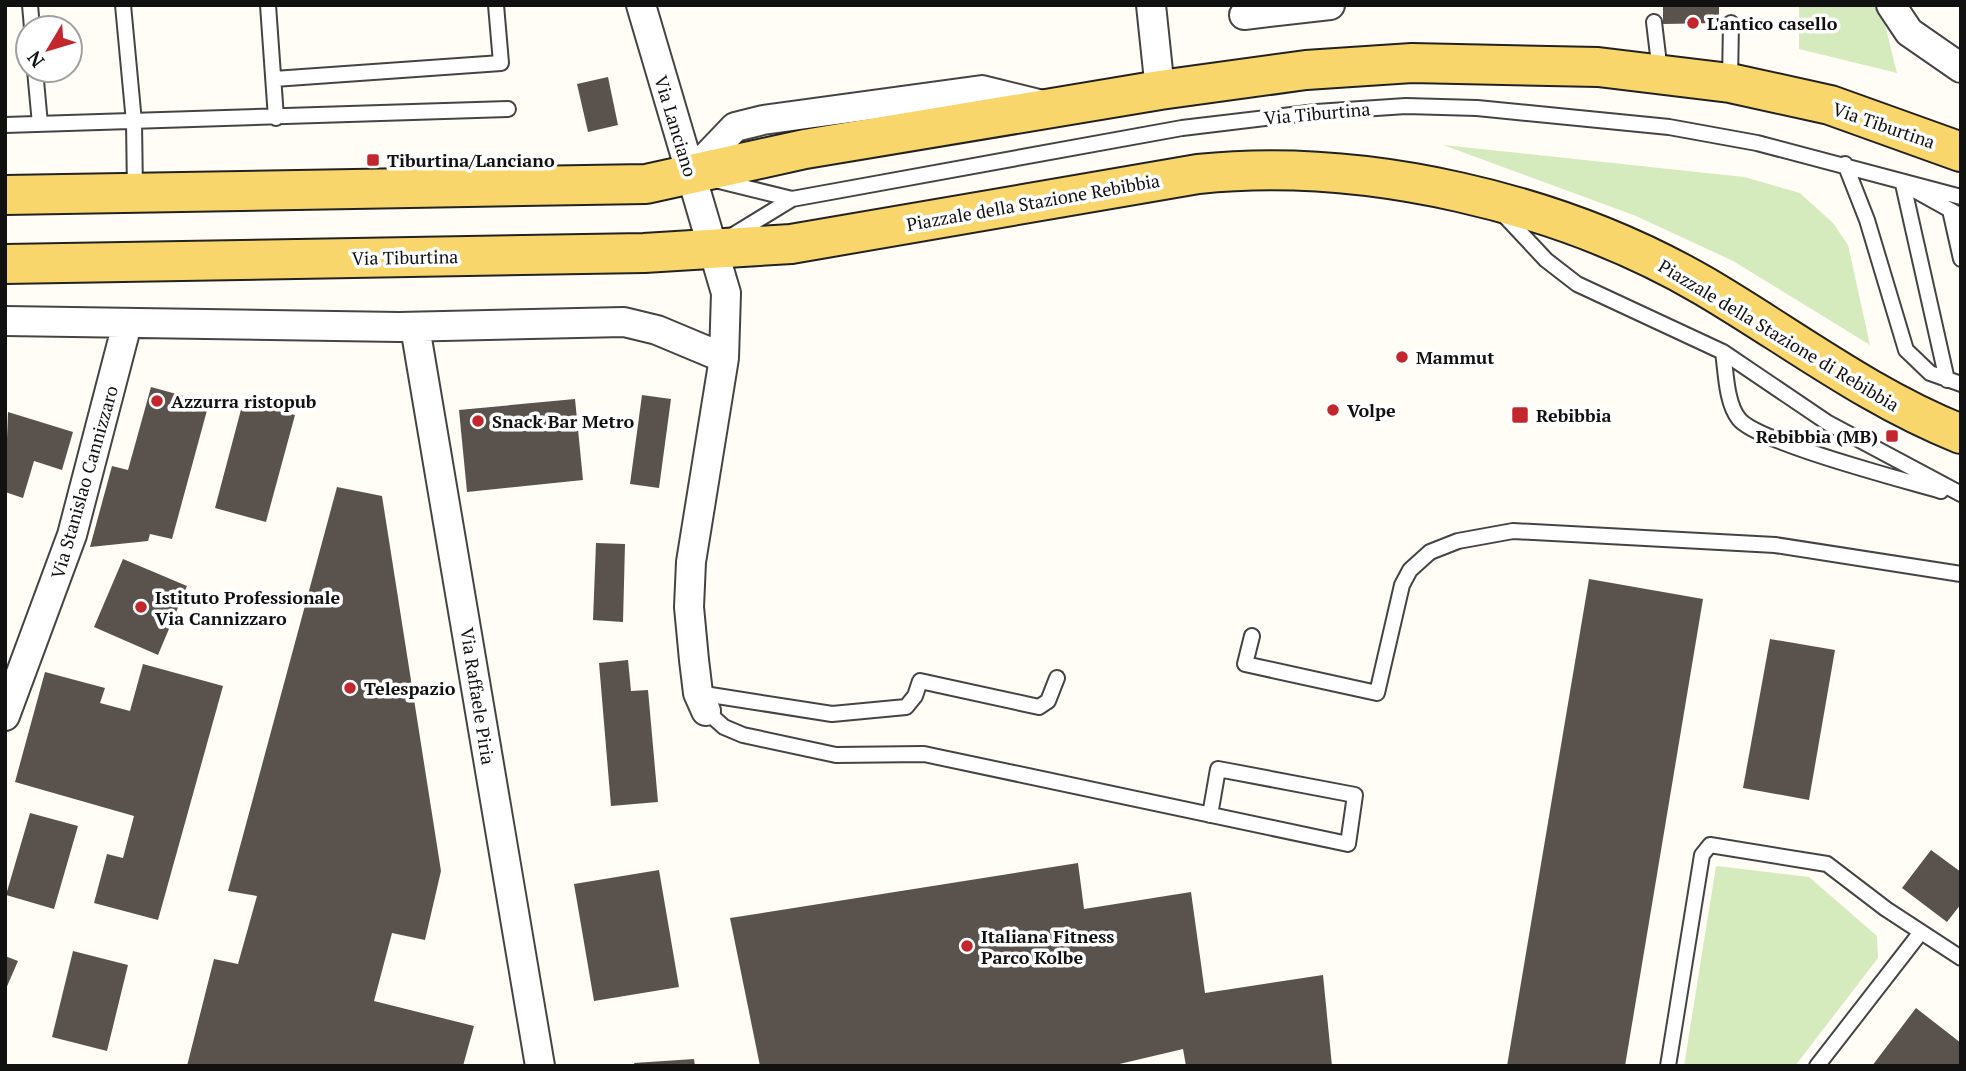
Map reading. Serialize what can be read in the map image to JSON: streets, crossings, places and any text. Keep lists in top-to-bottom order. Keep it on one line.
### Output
{"streets":{"main road":["Via Tiburtina","Piazzale della Stazione Rebibbia","Piazzale della Stazione di Rebibbia"],"street":["Via Lanciano","Via Stanislao Cannizzaro","Via Raffaele Piria"]},"crossings":[["Via Tiburtina","Via Lanciano"],["Via Tiburtina","Piazzale della Stazione Rebibbia"],["Via Lanciano","Piazzale della Stazione Rebibbia"],["Piazzale della Stazione Rebibbia","Piazzale della Stazione di Rebibbia"]],"places":{"other":["L'antico casello","Mammut","Azzurra ristopub","Volpe","Snack Bar Metro","Istituto Professionale Via Cannizzaro","Telespazio","Italiana Fitness Parco Kolbe"],"transit":["Tiburtina/Lanciano","Rebibbia","Rebibbia (MB)"]},"north":"bottom left"}
